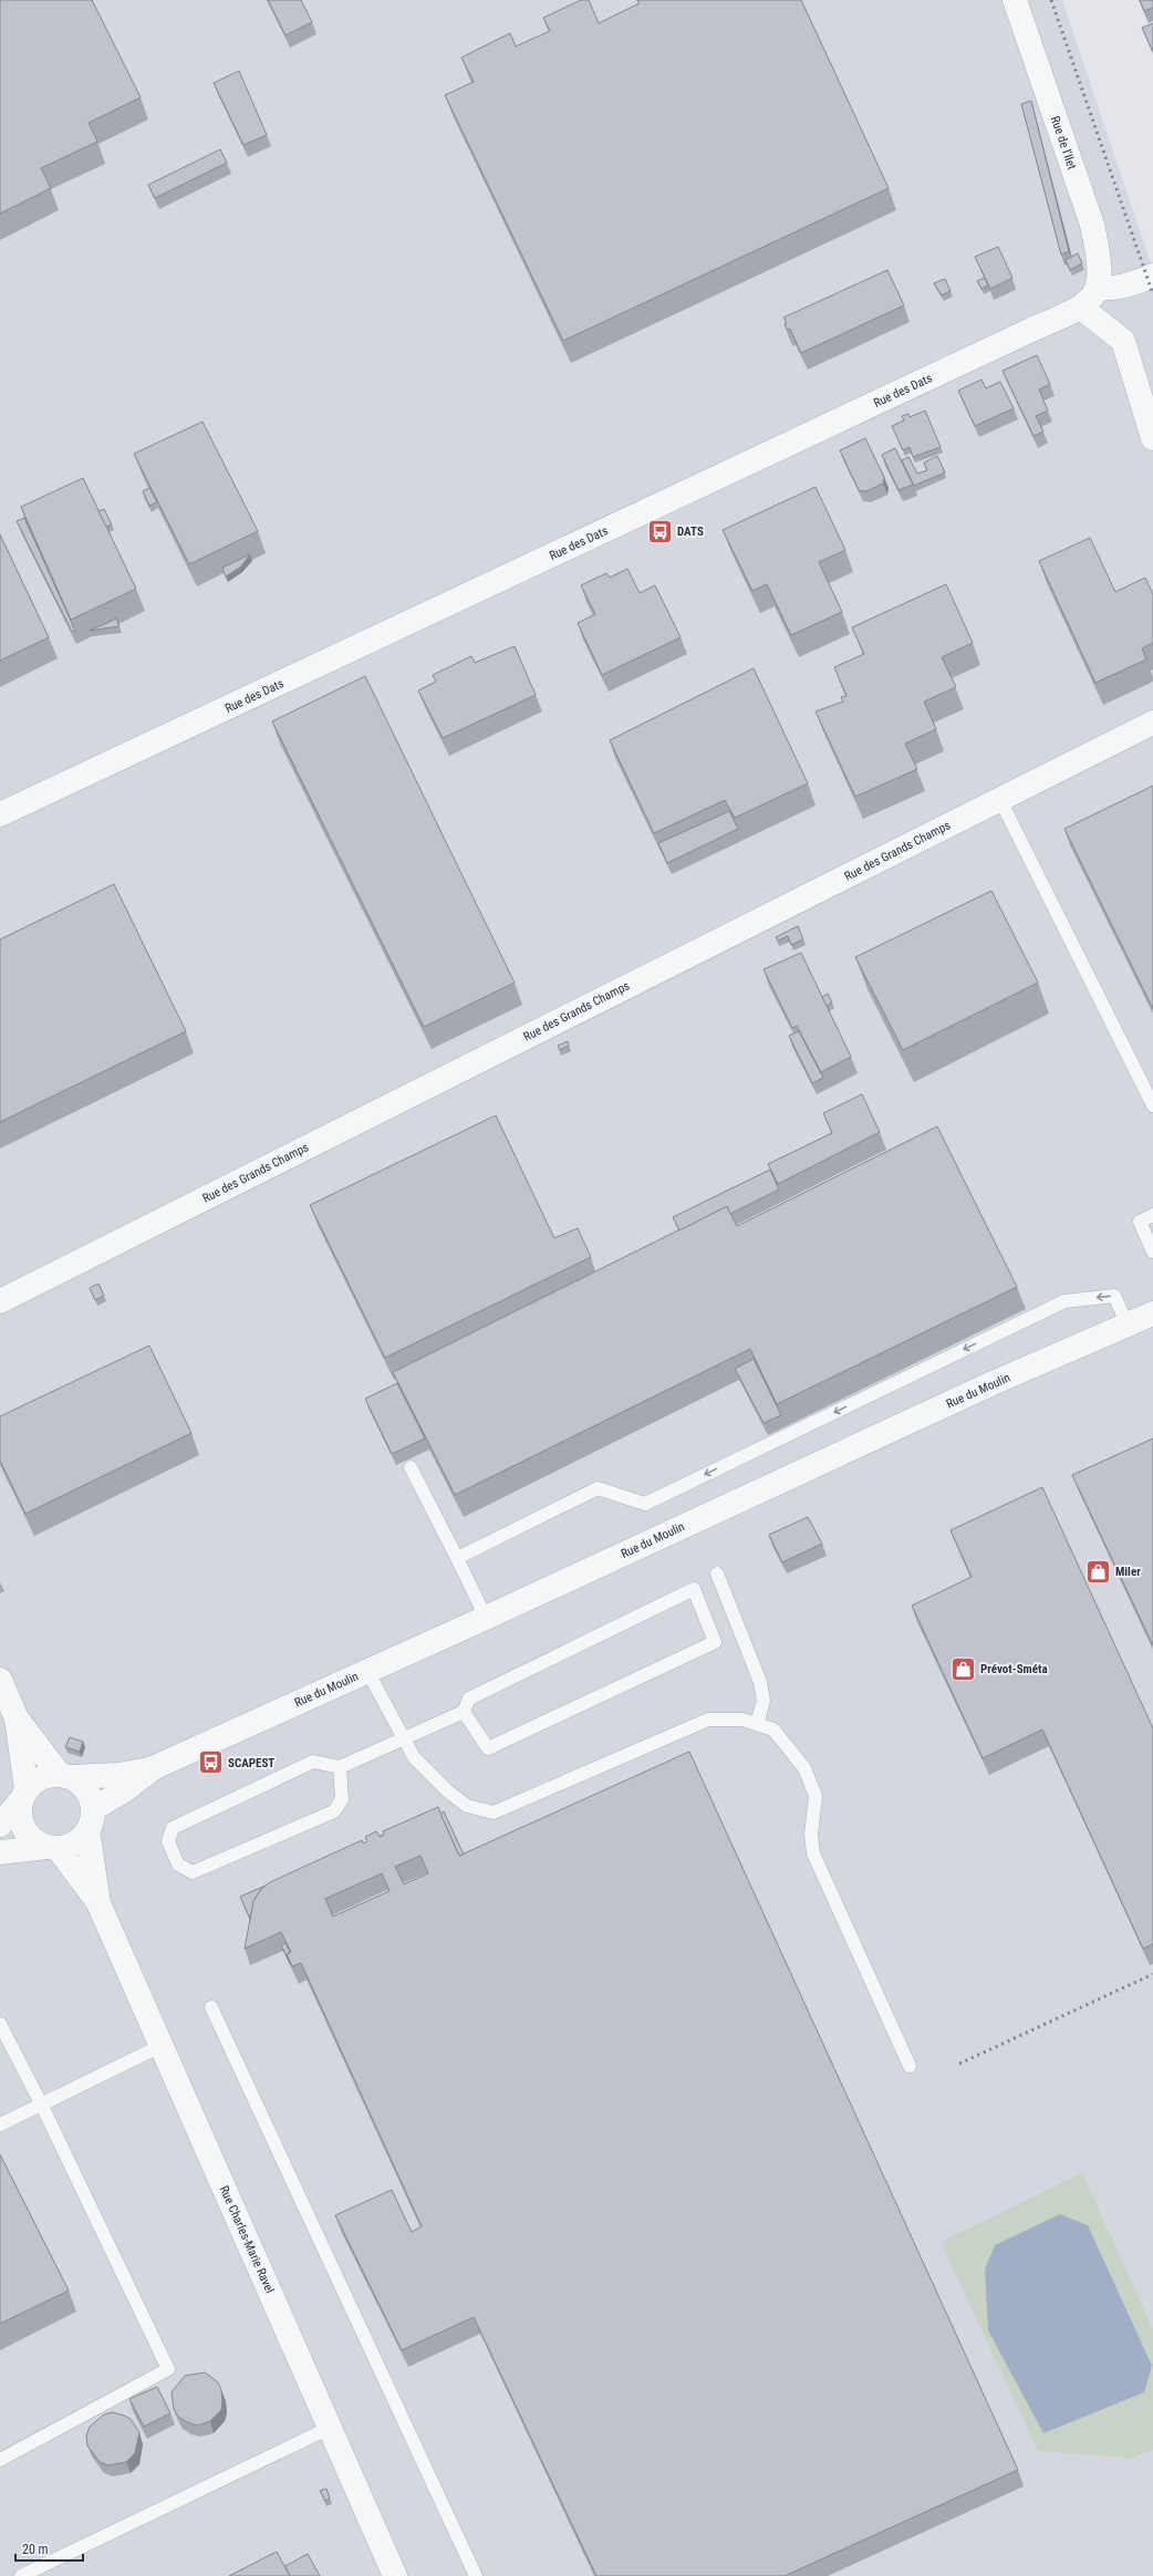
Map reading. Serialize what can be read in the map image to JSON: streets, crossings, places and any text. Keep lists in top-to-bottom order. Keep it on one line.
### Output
{"streets":{"street":["Rue de l'Ilet","Rue des Dats","Rue des Grands Champs","Rue du Moulin","Rue Charles-Marie Ravel"]},"crossings":[["Rue de l'Ilet","Rue des Dats"],["Rue du Moulin","Rue Charles-Marie Ravel"]],"places":{"bus stop":["DATS","SCAPEST"],"shop":["Miler","Prévot-Sméta"]},"scale_bar":"20 m"}
